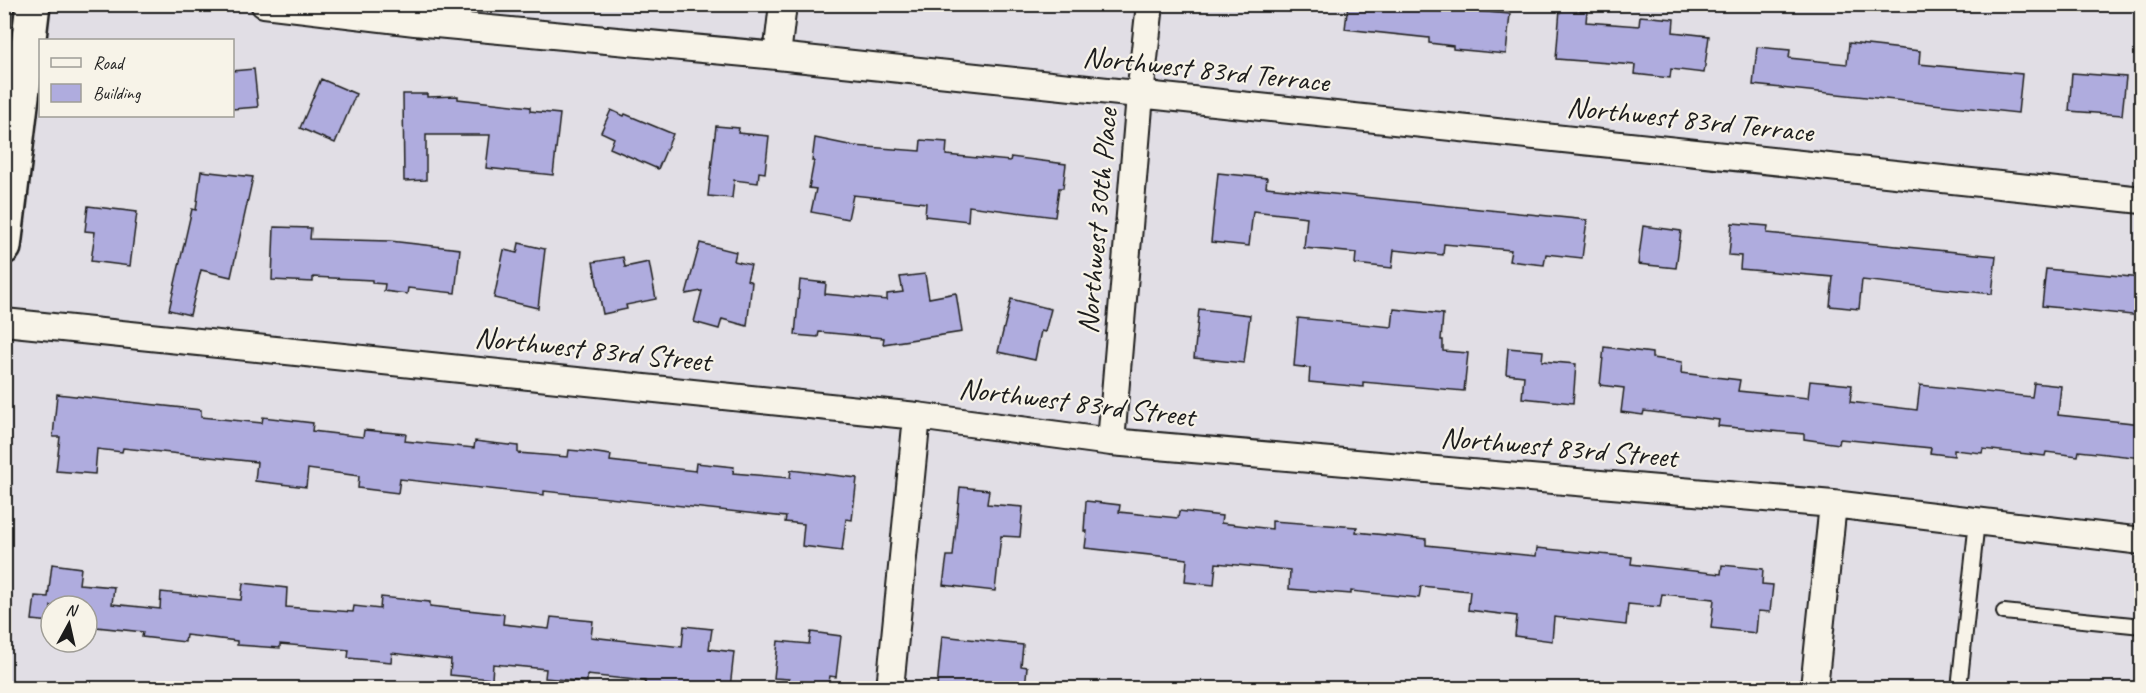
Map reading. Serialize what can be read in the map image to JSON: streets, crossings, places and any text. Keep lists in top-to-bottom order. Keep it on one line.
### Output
{"streets":{"street":["Northwest 83rd Terrace","Northwest 30th Place","Northwest 83rd Street"]},"crossings":[["Northwest 83rd Terrace","Northwest 30th Place"],["Northwest 30th Place","Northwest 83rd Street"]],"legend":["Road","Building"],"north":"top"}
